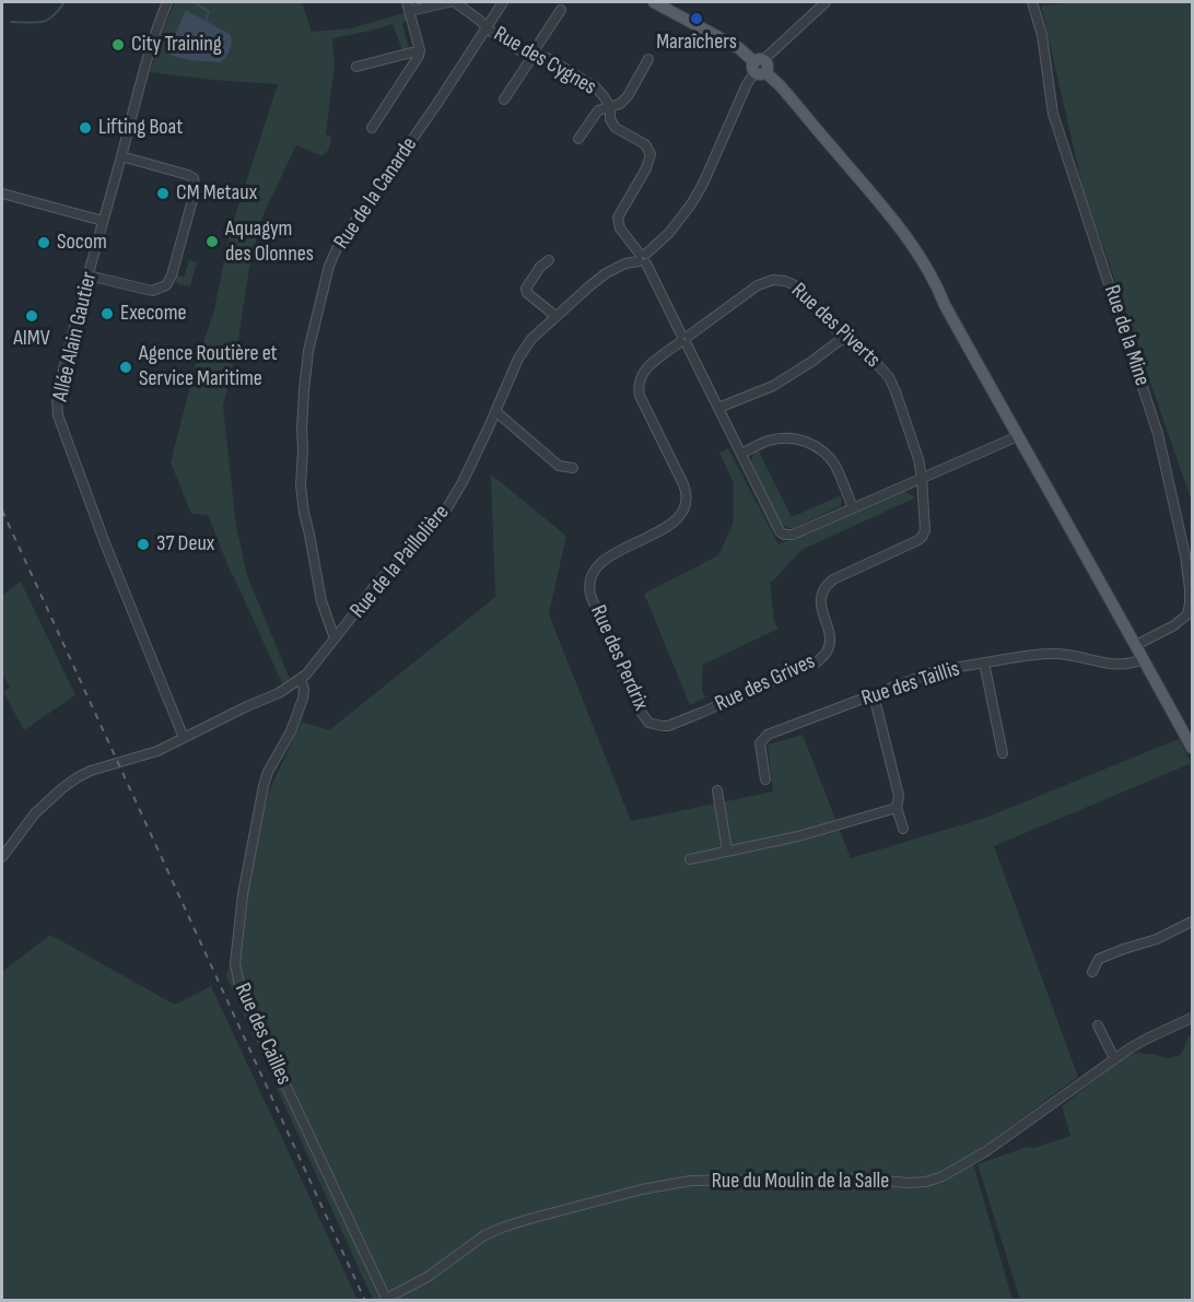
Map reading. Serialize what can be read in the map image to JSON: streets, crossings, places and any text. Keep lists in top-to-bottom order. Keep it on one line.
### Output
{"streets":{"street":["Rue des Cygnes","Rue de la Canarde","Rue des Piverts","Rue de la Mine","Allée Alain Gautier","Rue de la Paillolière","Rue des Perdrix","Rue des Grives","Rue des Taillis","Rue des Cailles","Rue du Moulin de la Salle"]},"crossings":[["Rue des Cygnes","Rue de la Canarde"],["Rue des Cygnes","Rue de la Paillolière"],["Rue de la Canarde","Rue de la Paillolière"],["Rue des Piverts","Rue des Perdrix"],["Rue des Piverts","Rue des Grives"],["Allée Alain Gautier","Rue de la Paillolière"],["Rue de la Paillolière","Rue des Cailles"],["Rue des Perdrix","Rue des Grives"],["Rue des Cailles","Rue du Moulin de la Salle"]],"places":["Maraîchers","City Training","Lifting Boat","CM Metaux","Aquagym des Olonnes","Socom","Execome","AIMV","Agence Routière et Service Maritime","37 Deux"]}
